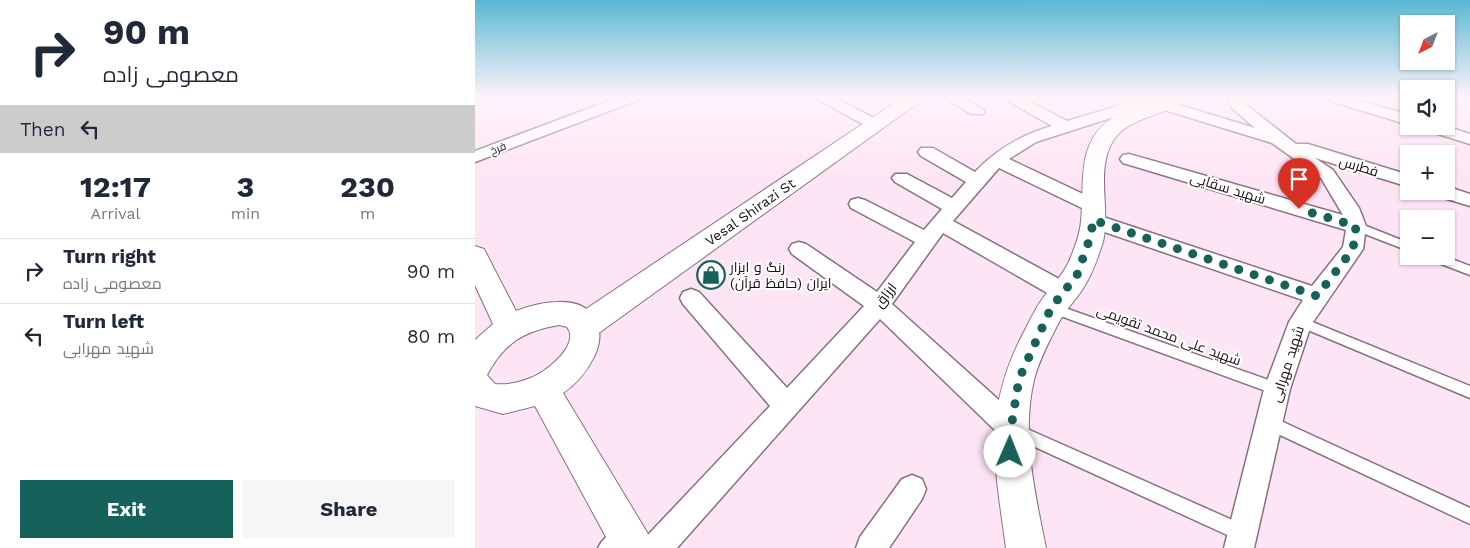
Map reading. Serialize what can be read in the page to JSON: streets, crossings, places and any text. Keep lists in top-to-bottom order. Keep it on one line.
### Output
{"streets":{"street":["فرخ","فطرس","شهید سقایی","Vesal Shirazi St","ارزاق","شهید مهرابی"],"lane":["شهید علی محمد تقویمی"]},"crossings":[["شهید سقایی","شهید مهرابی"],["شهید علی محمد تقویمی","شهید مهرابی"]],"places":{"shop":["رنگ و ابزار ایران (حافظ قرآن)"]},"north":"bottom left","page":{"turn":["90 m","معصومی زاده"],"map_buttons":["+","−"],"then":"Then","eta":["12:17","Arrival","3","min","230","m"],"list":[{"name":"Turn right","note":"معصومی زاده","value":"90 m"},{"name":"Turn left","note":"شهید مهرابی","value":"80 m"}],"buttons":["Exit","Share"]}}
